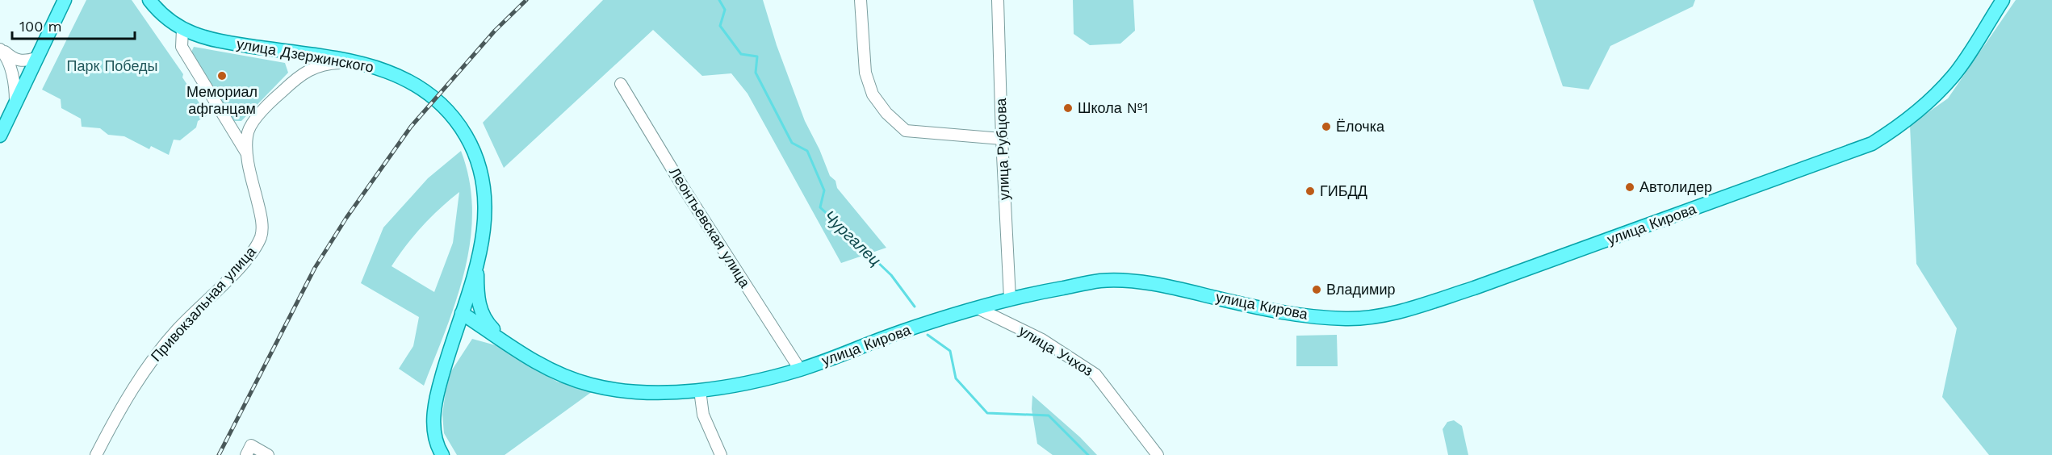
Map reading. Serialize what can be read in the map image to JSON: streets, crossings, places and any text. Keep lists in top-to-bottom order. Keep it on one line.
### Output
{"streets":{"main road":["улица Дзержинского","улица Кирова"],"street":["улица Рубцова","Леонтьевская улица","Привокзальная улица","улица Учхоз"]},"crossings":[["улица Дзержинского","улица Кирова"],["улица Дзержинского","Привокзальная улица"],["улица Рубцова","улица Кирова"],["улица Кирова","Леонтьевская улица"],["улица Кирова","улица Учхоз"]],"water":["Чургалец"],"parks":["Парк Победы"],"places":["Мемориал афганцам","Школа №1","Ёлочка","Автолидер","ГИБДД","Владимир"],"scale_bar":"100 m"}
